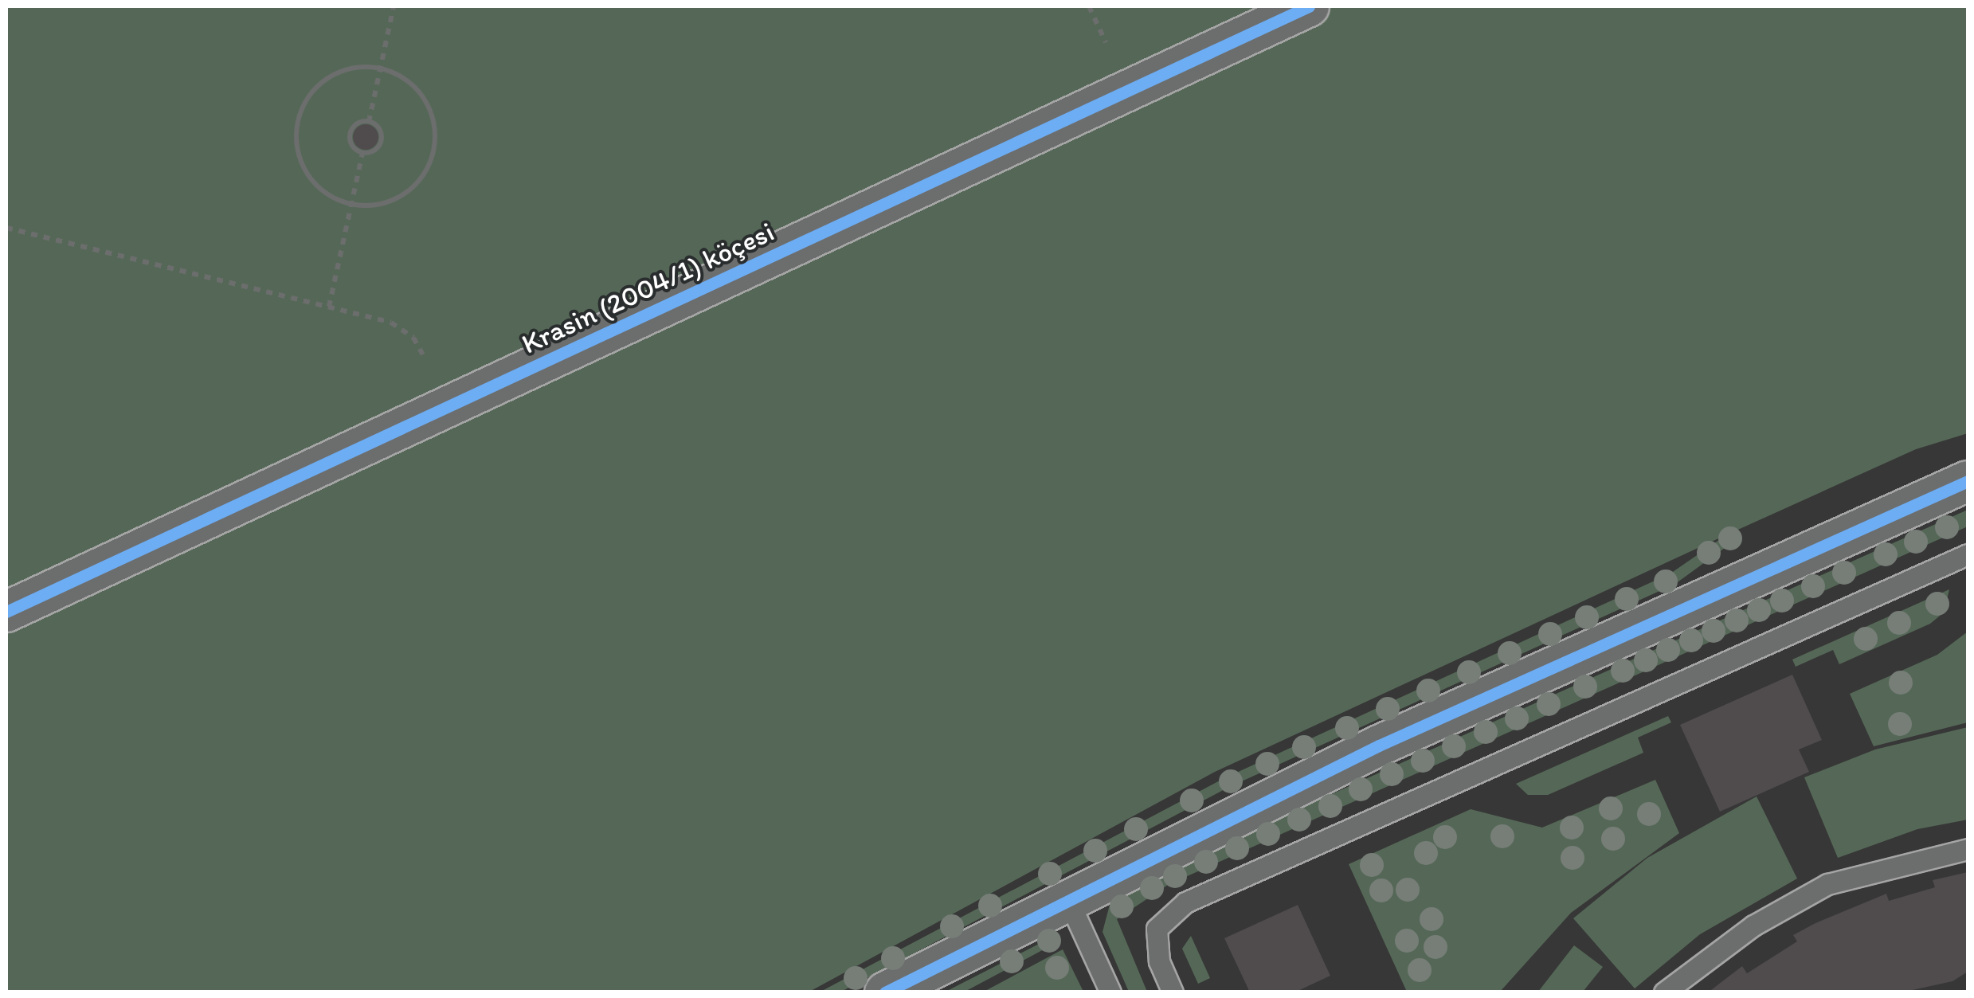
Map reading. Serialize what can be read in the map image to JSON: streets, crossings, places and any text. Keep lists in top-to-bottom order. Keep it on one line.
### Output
{"streets":{"street":["Krasin (2004/1) köçesi"]}}
